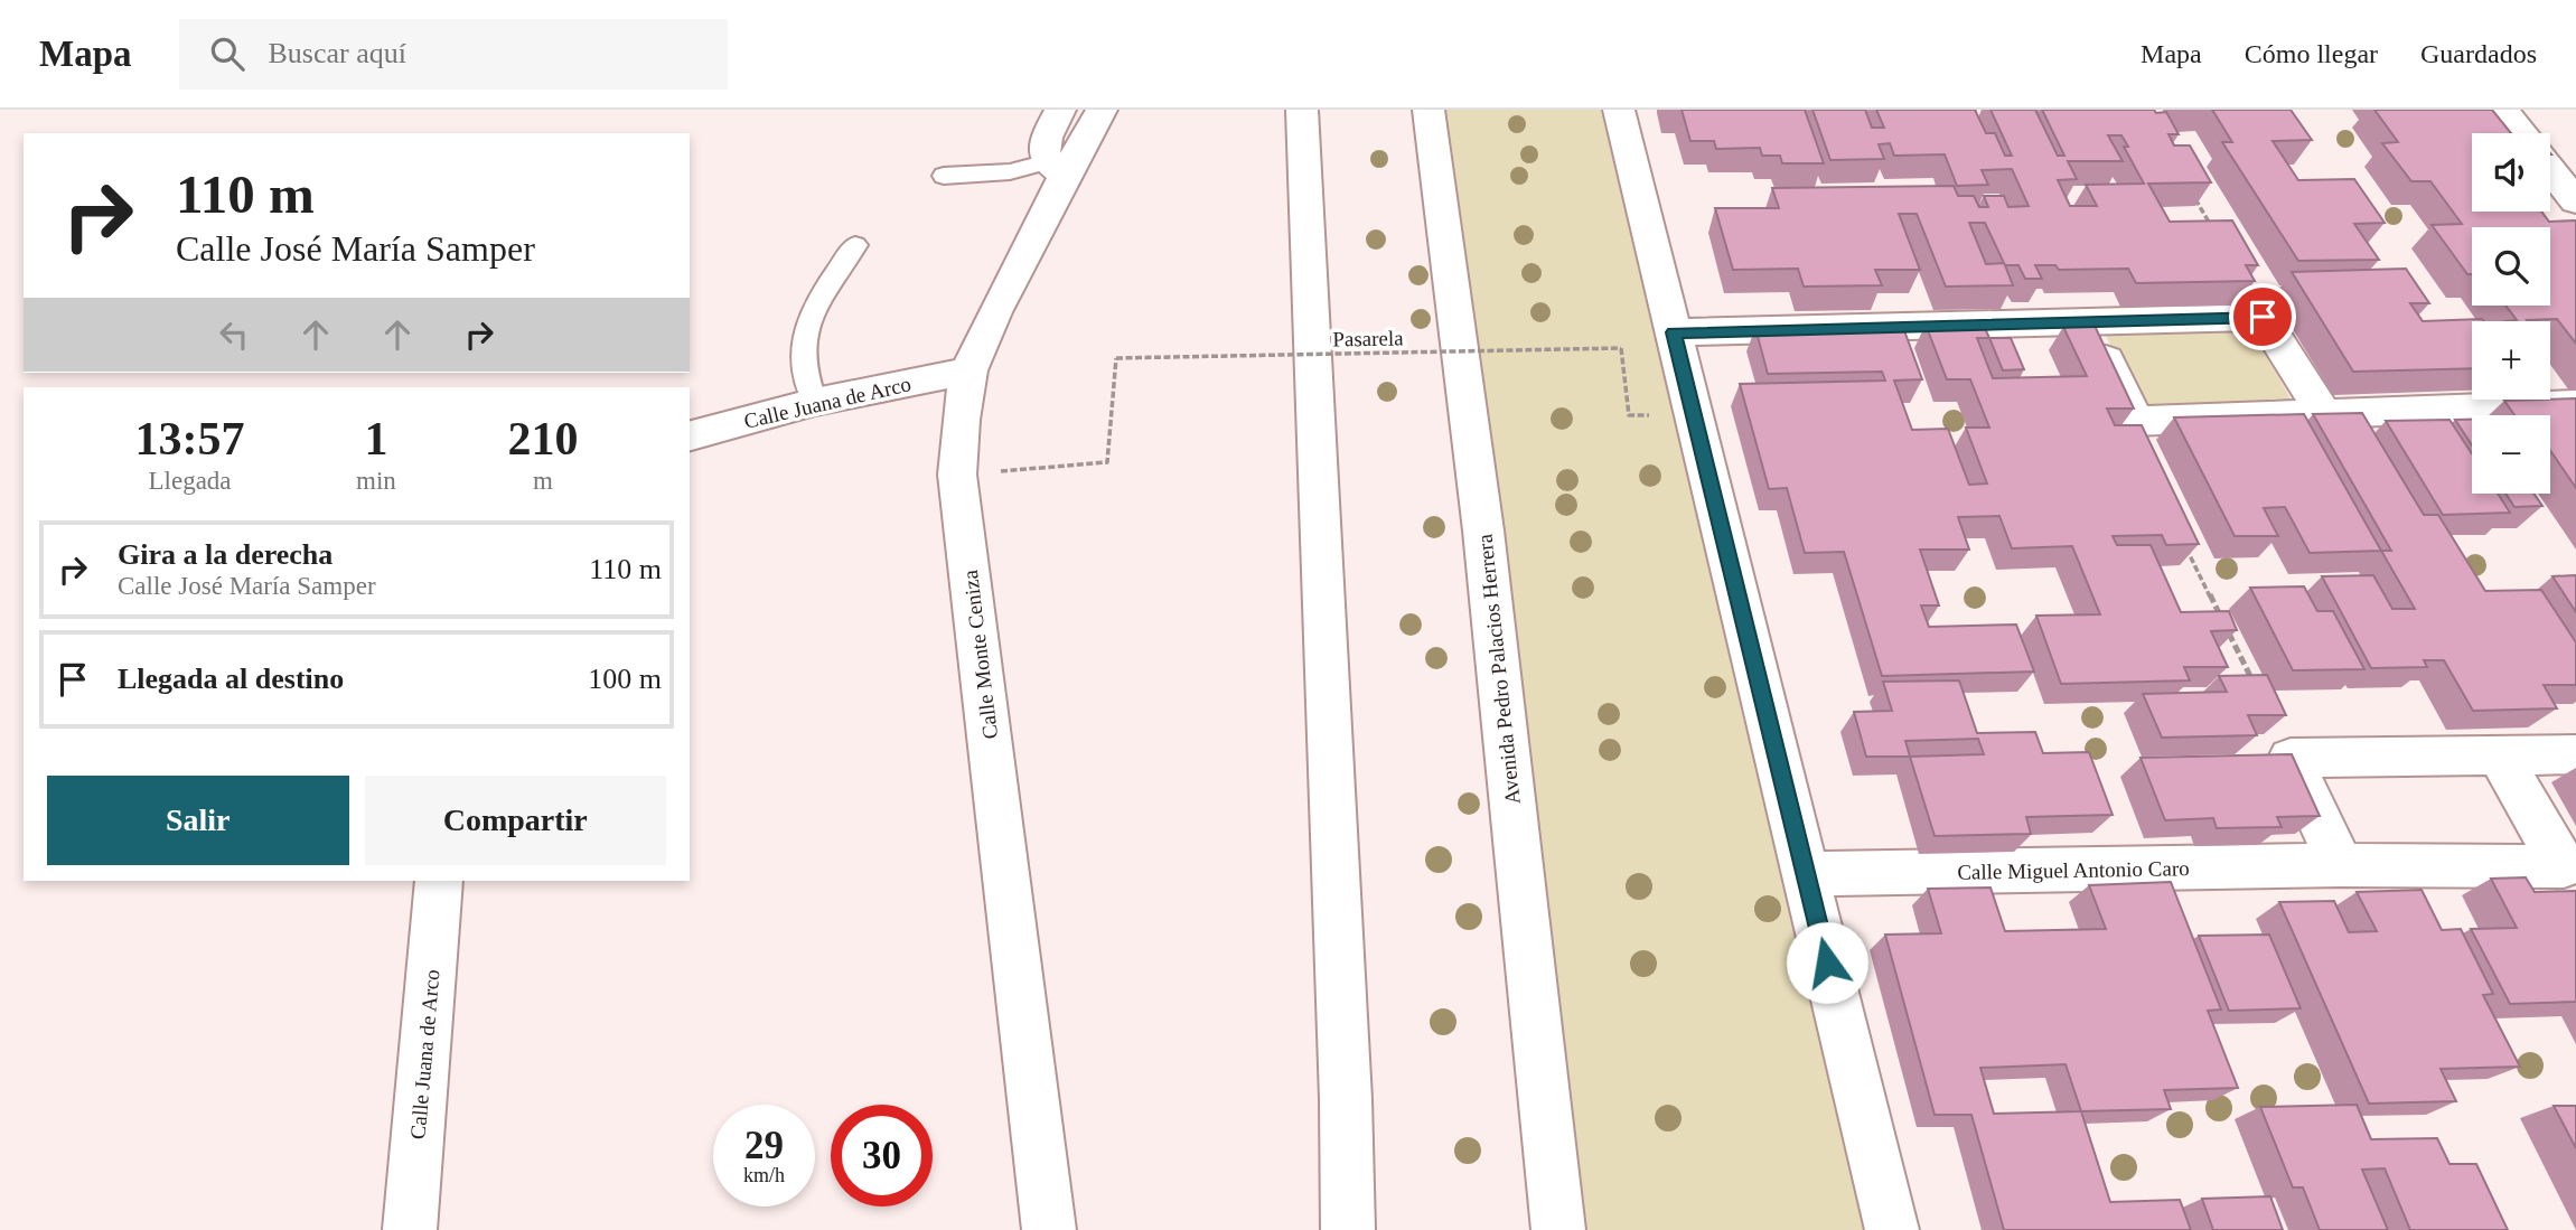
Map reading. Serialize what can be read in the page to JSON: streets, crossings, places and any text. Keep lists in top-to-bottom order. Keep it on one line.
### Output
{"streets":{"street":["Calle Juana de Arco","Calle Monte Ceniza","Avenida Pedro Palacios Herrera","Calle Miguel Antonio Caro"],"path":["Pasarela"]},"crossings":[["Pasarela","Calle Monte Ceniza"],["Calle Juana de Arco","Calle Monte Ceniza"]],"page":{"header":"Mapa","search":"Buscar aquí","nav":["Mapa","Cómo llegar","Guardados"],"map_buttons":["+","−"],"turn":["110 m","Calle José María Samper"],"eta":["13:57","Llegada","1","min","210","m"],"list":[{"name":"Gira a la derecha","note":"Calle José María Samper","value":"110 m"},{"name":"Llegada al destino","value":"100 m"}],"buttons":["Salir","Compartir"],"speed":"29 km/h","limit":"30"}}
